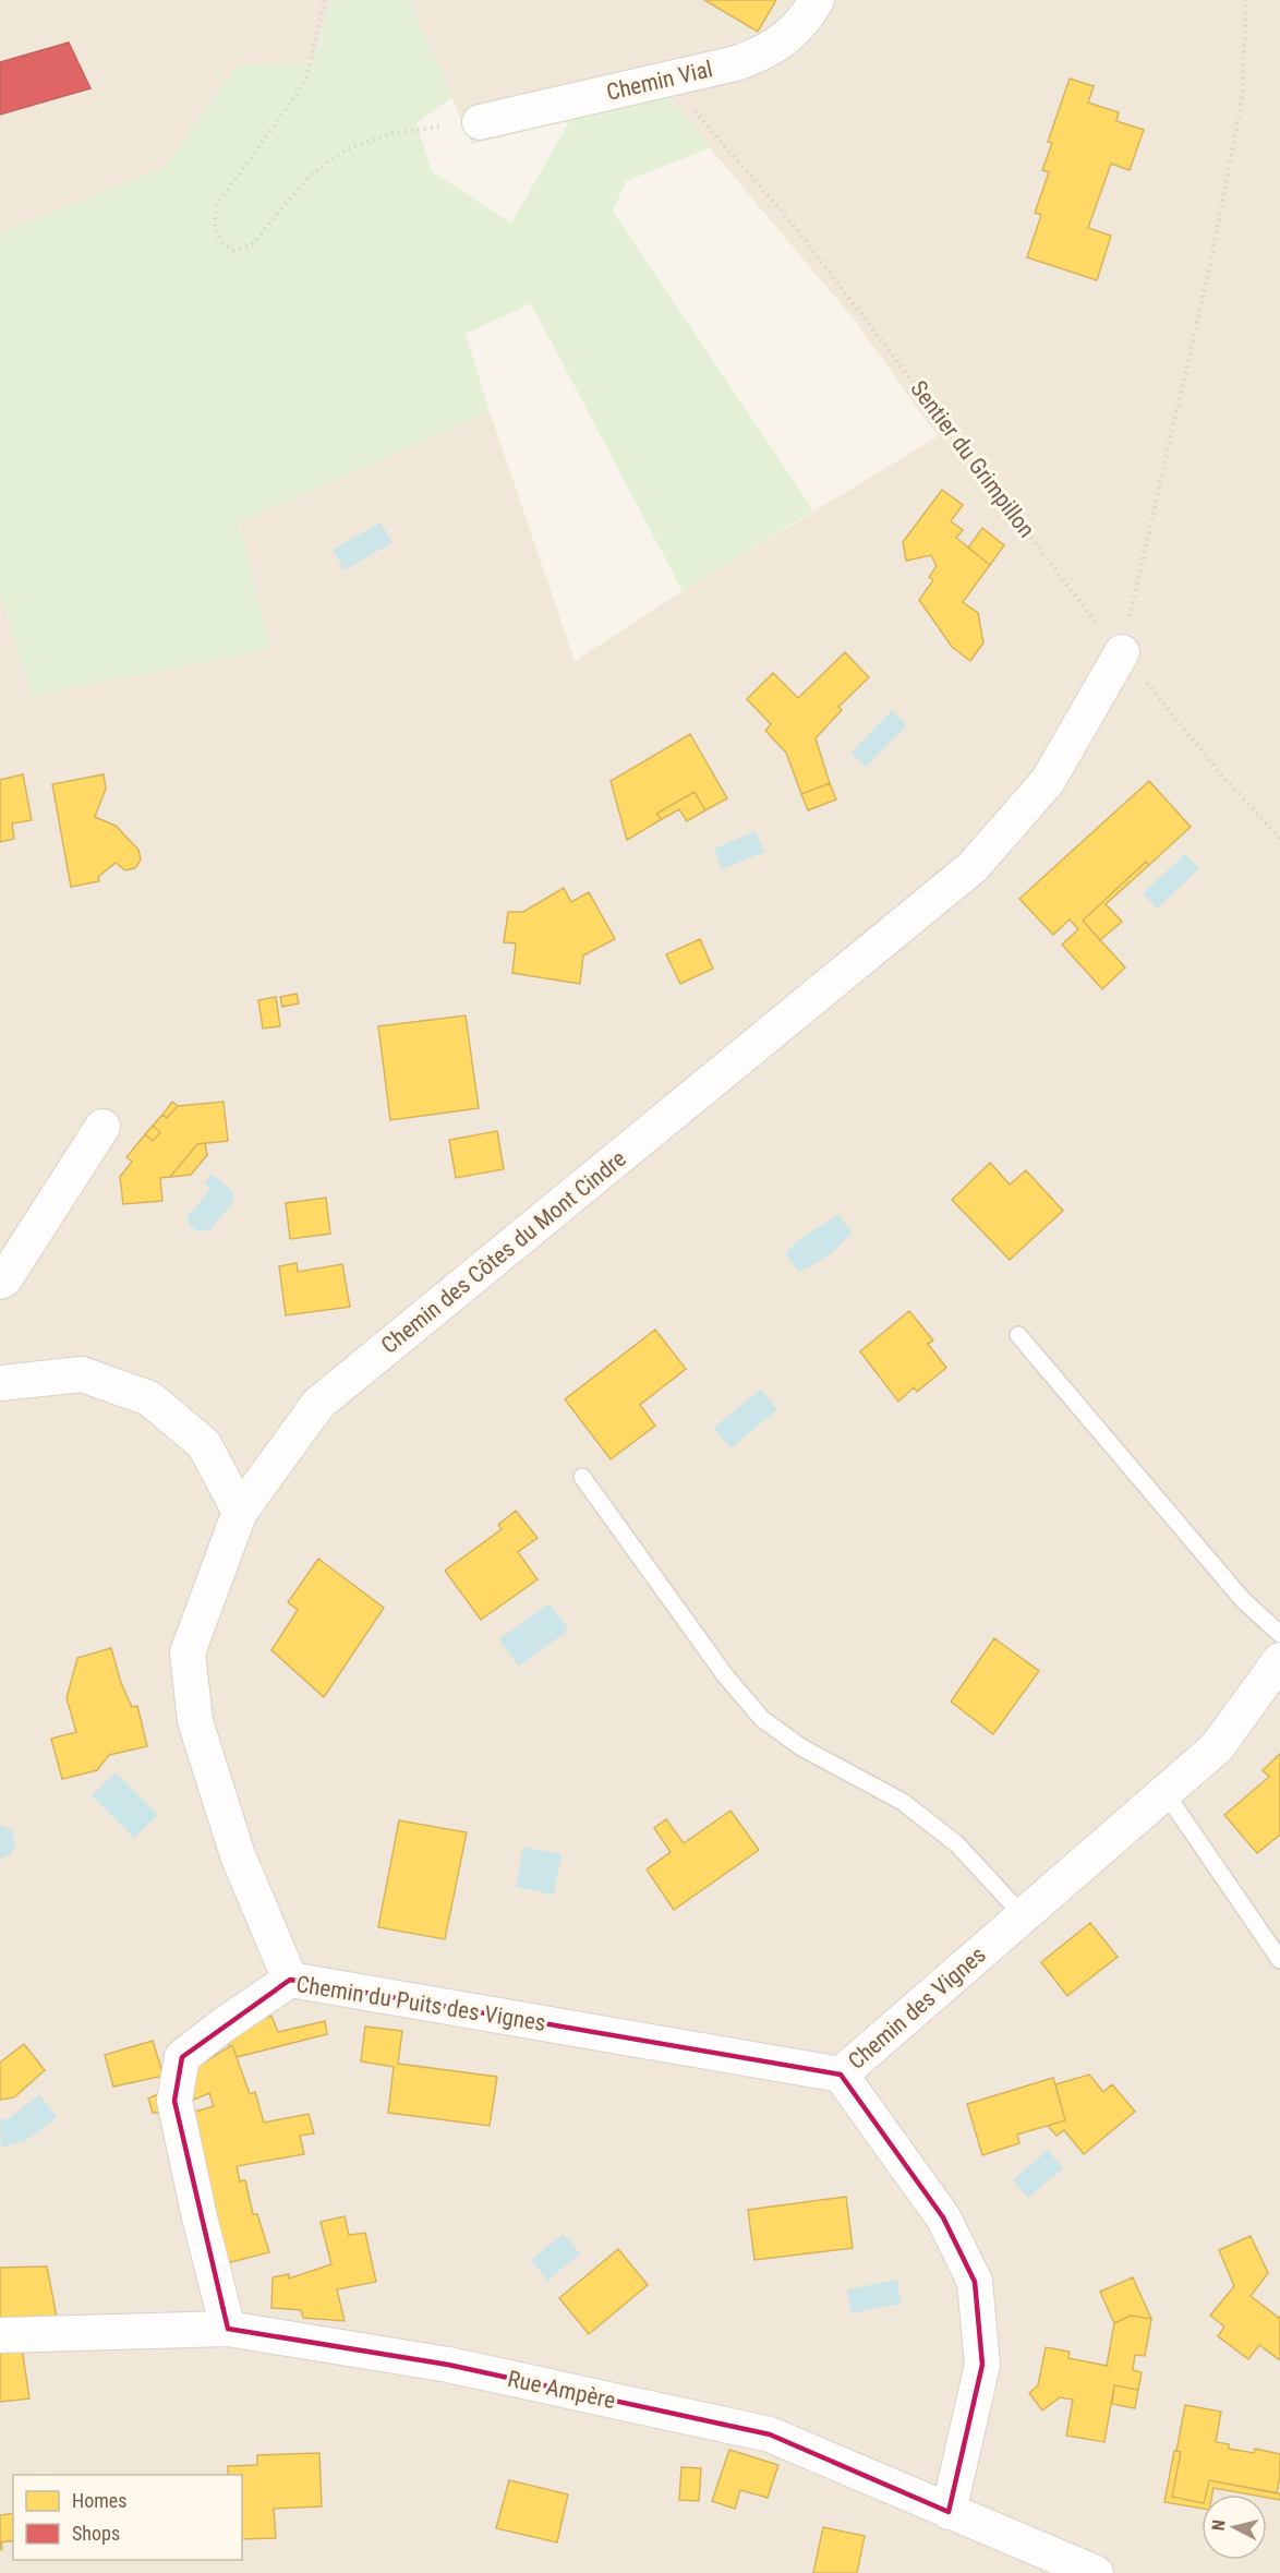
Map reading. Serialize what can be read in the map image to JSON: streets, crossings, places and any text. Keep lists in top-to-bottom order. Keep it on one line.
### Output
{"streets":{"street":["Chemin Vial","Chemin des Côtes du Mont Cindre","Chemin du Puits des Vignes","Chemin des Vignes","Rue Ampère"],"path":["Sentier du Grimpillon"]},"crossings":[["Chemin Vial","Sentier du Grimpillon"],["Sentier du Grimpillon","Chemin des Côtes du Mont Cindre"],["Chemin des Côtes du Mont Cindre","Chemin du Puits des Vignes"],["Chemin du Puits des Vignes","Chemin des Vignes"],["Chemin du Puits des Vignes","Rue Ampère"],["Chemin des Vignes","Rue Ampère"]],"legend":["Homes","Shops"],"north":"left"}
